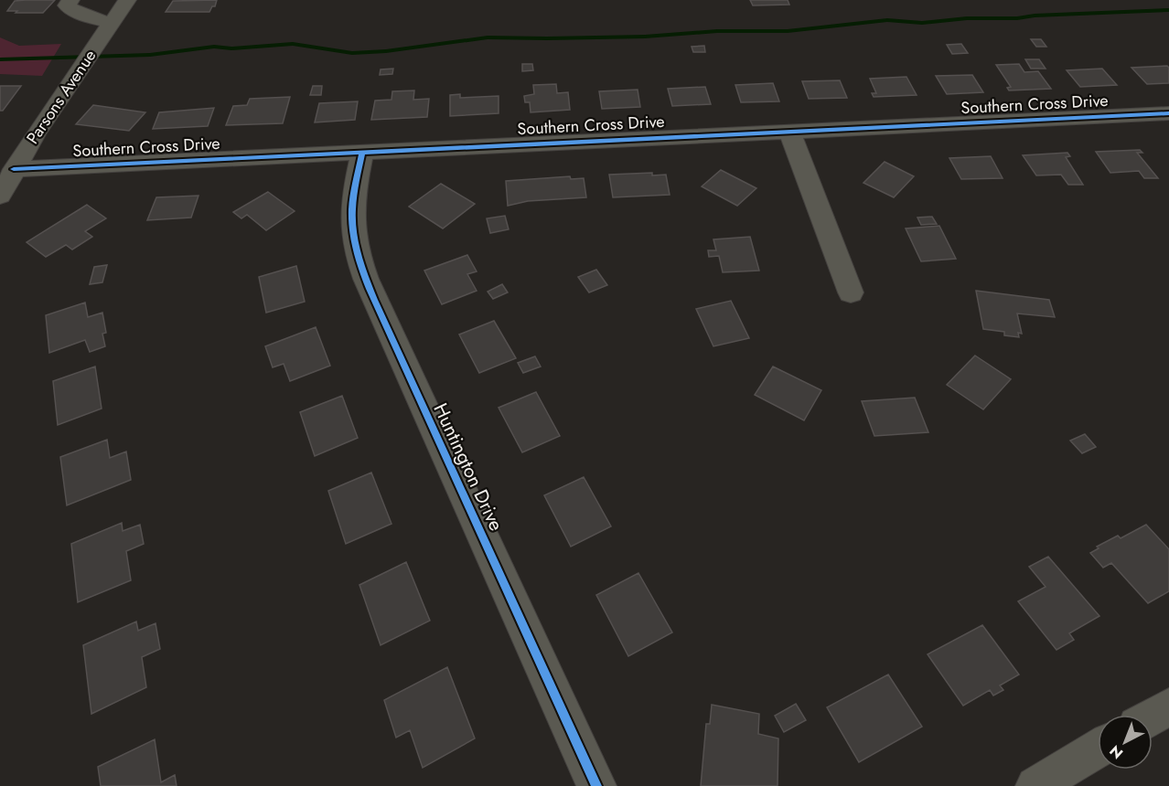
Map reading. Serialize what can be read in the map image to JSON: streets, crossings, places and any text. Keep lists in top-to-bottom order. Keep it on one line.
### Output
{"streets":{"street":["Parsons Avenue","Southern Cross Drive","Huntington Drive"]},"crossings":[["Parsons Avenue","Southern Cross Drive"],["Southern Cross Drive","Huntington Drive"]],"north":"bottom left"}
